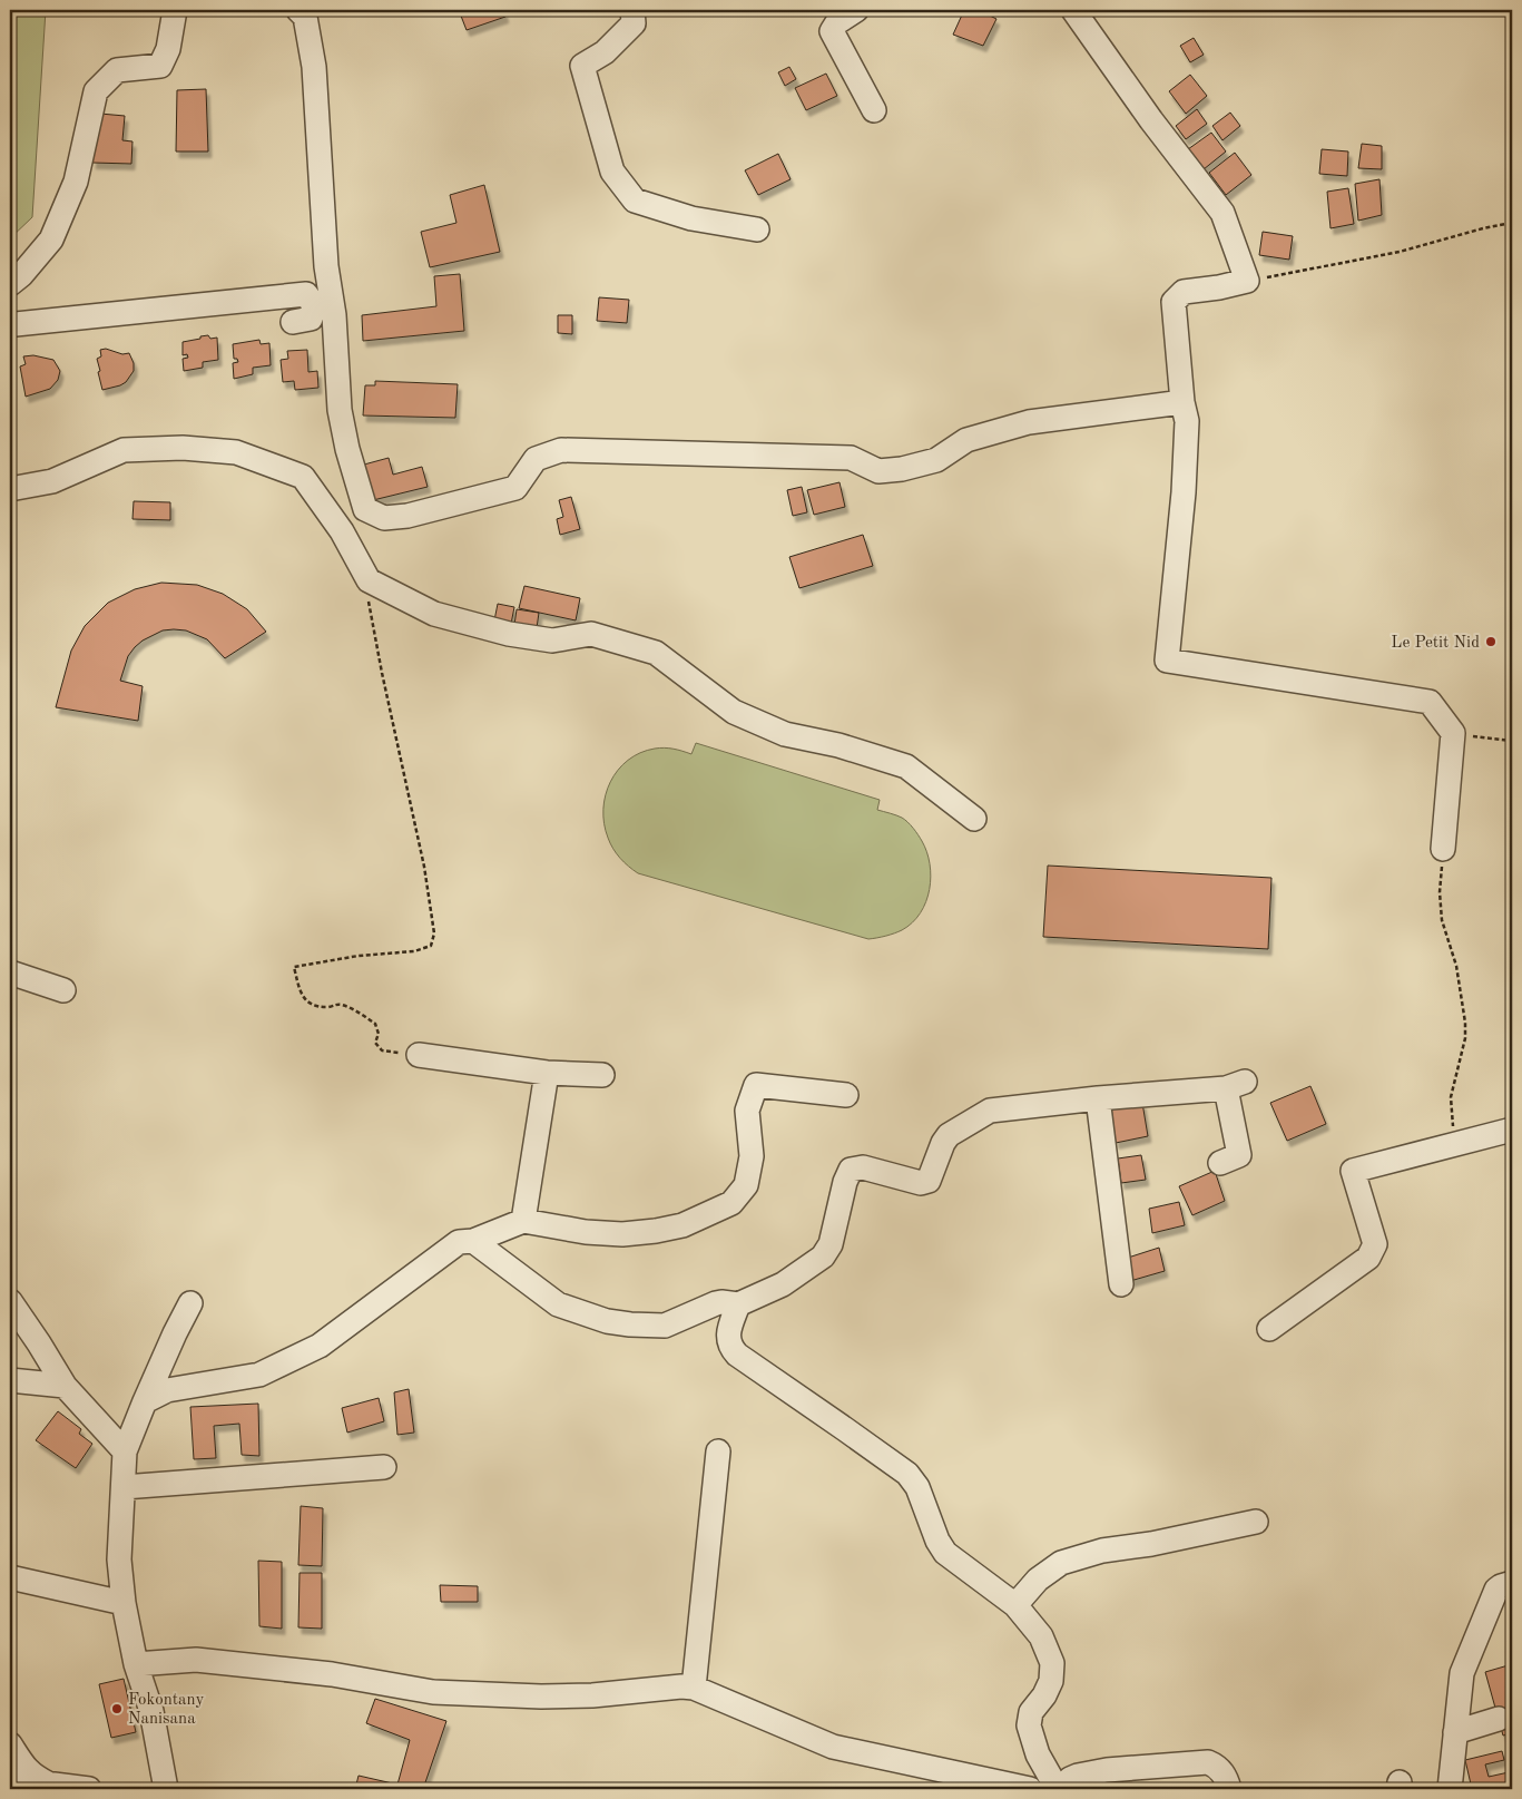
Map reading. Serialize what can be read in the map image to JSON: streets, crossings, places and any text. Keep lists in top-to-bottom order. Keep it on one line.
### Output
{"places":["Le Petit Nid","Fokontany Nanisana"]}
